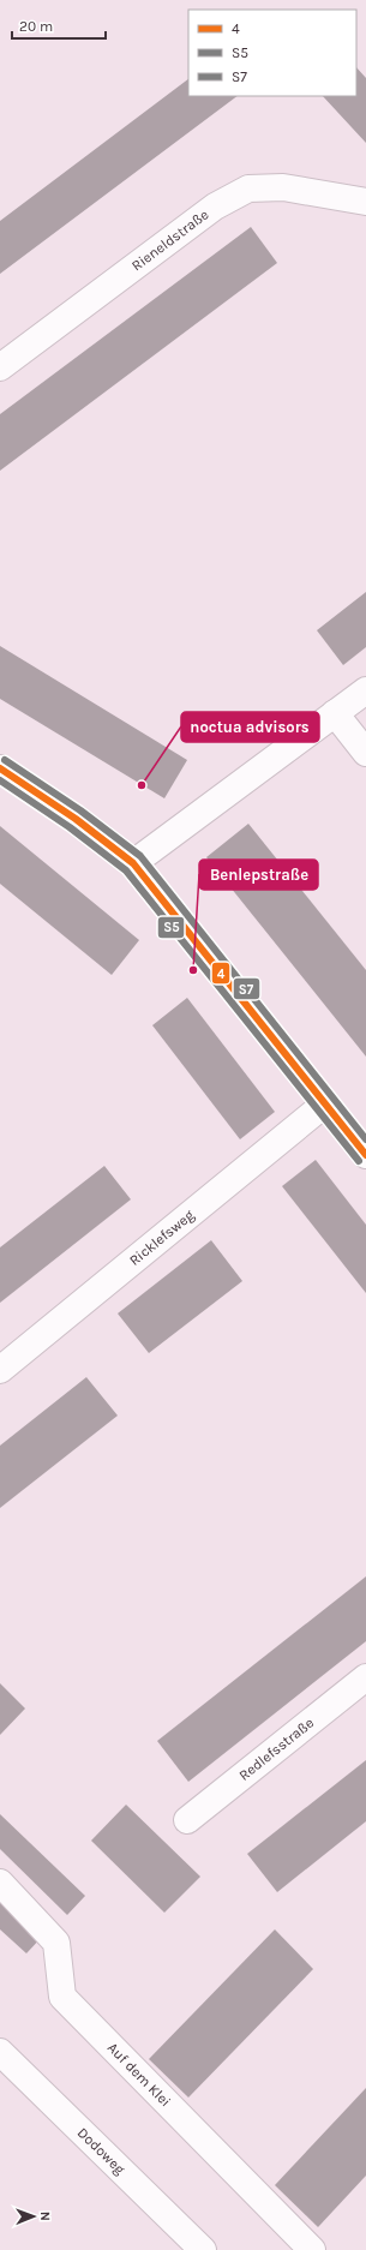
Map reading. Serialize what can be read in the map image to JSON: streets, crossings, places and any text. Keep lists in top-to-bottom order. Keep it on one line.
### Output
{"streets":{"street":["Rieneldstraße","Ricklefsweg","Redlefsstraße","Auf dem Klei","Dodoweg"]},"places":["noctua advisors","Benlepstraße"],"lines":["transit line S7","transit line 4","transit line S5"],"legend":["4","S5","S7"],"scale_bar":"20 m","north":"right"}
